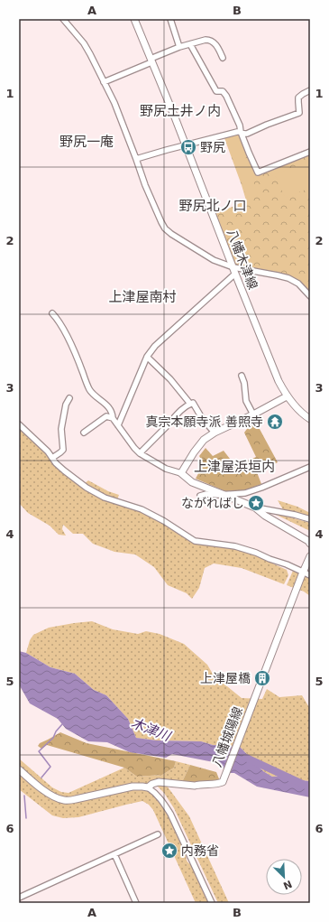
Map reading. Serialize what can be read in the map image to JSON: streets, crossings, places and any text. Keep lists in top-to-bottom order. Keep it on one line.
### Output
{"streets":{"main road":["八幡木津線","八幡城陽線"]},"districts":["野尻土井ノ内","野尻一庵","野尻北ノ口","上津屋南村","上津屋浜垣内"],"water":["木津川"],"places":{"bus stop":["野尻"],"temple":["真宗本願寺派 善照寺"],"place":["ながればし","内務省"],"building":["上津屋橋"]},"north":"bottom right","grid":{"columns":["A","B"],"rows":["1","2","3","4","5","6"]}}
